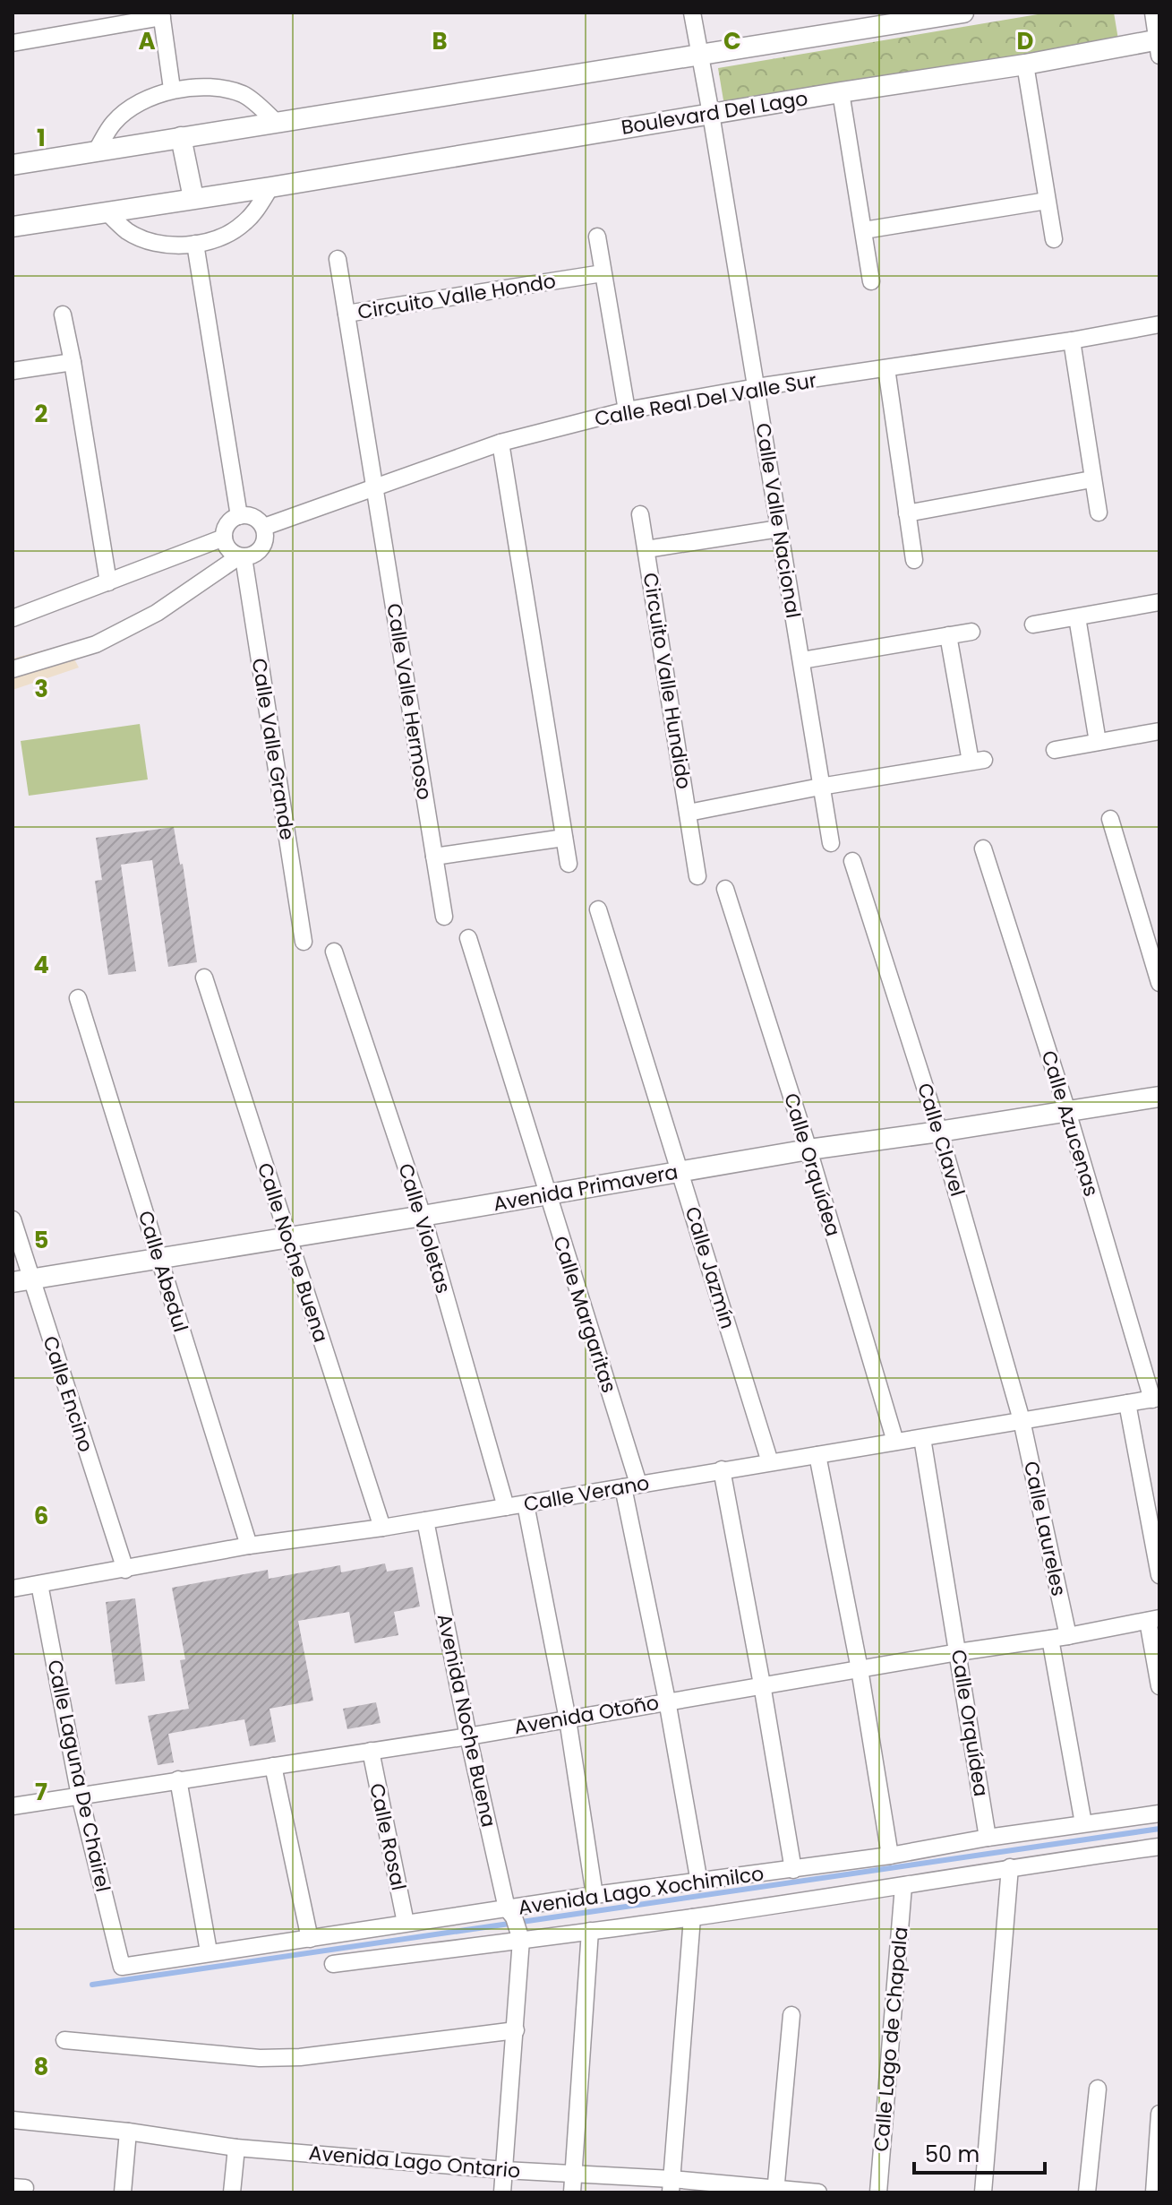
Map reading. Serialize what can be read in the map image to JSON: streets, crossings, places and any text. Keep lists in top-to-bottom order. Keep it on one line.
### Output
{"streets":{"street":["Boulevard Del Lago","Circuito Valle Hondo","Calle Real Del Valle Sur","Calle Valle Nacional","Circuito Valle Hundido","Calle Valle Hermoso","Calle Valle Grande","Calle Azucenas","Calle Clavel","Calle Orquídea","Avenida Primavera","Calle Violetas","Calle Noche Buena","Calle Jazmín","Calle Abedul","Calle Margaritas","Calle Encino","Calle Verano","Calle Laureles","Avenida Otoño","Avenida Noche Buena","Calle Laguna De Chairel","Calle Rosal","Avenida Lago Xochimilco","Calle Lago de Chapala","Avenida Lago Ontario"]},"crossings":[["Boulevard Del Lago","Calle Valle Nacional"],["Circuito Valle Hondo","Calle Real Del Valle Sur"],["Circuito Valle Hondo","Calle Valle Hermoso"],["Calle Real Del Valle Sur","Calle Valle Nacional"],["Calle Real Del Valle Sur","Calle Valle Hermoso"],["Calle Real Del Valle Sur","Calle Valle Grande"],["Calle Valle Nacional","Circuito Valle Hundido"],["Calle Azucenas","Avenida Primavera"],["Calle Azucenas","Calle Verano"],["Calle Clavel","Avenida Primavera"],["Calle Clavel","Calle Verano"],["Calle Clavel","Calle Laureles"],["Calle Orquídea","Avenida Primavera"],["Calle Orquídea","Calle Verano"],["Calle Orquídea","Avenida Otoño"],["Calle Orquídea","Avenida Lago Xochimilco"],["Avenida Primavera","Calle Violetas"],["Avenida Primavera","Calle Noche Buena"],["Avenida Primavera","Calle Jazmín"],["Avenida Primavera","Calle Abedul"],["Avenida Primavera","Calle Margaritas"],["Avenida Primavera","Calle Encino"],["Calle Violetas","Calle Verano"],["Calle Noche Buena","Calle Verano"],["Calle Jazmín","Calle Verano"],["Calle Abedul","Calle Verano"],["Calle Margaritas","Calle Verano"],["Calle Margaritas","Avenida Otoño"],["Calle Margaritas","Avenida Lago Xochimilco"],["Calle Encino","Calle Verano"],["Calle Verano","Calle Laureles"],["Calle Verano","Avenida Noche Buena"],["Calle Verano","Calle Laguna De Chairel"],["Calle Laureles","Avenida Otoño"],["Avenida Otoño","Avenida Noche Buena"],["Avenida Otoño","Calle Laguna De Chairel"],["Avenida Otoño","Calle Rosal"],["Avenida Noche Buena","Avenida Lago Xochimilco"],["Avenida Noche Buena","Avenida Lago Ontario"],["Calle Laguna De Chairel","Avenida Lago Xochimilco"],["Calle Rosal","Avenida Lago Xochimilco"],["Avenida Lago Xochimilco","Calle Lago de Chapala"]],"scale_bar":"50 m","grid":{"columns":["A","B","C","D"],"rows":["1","2","3","4","5","6","7","8"]}}
